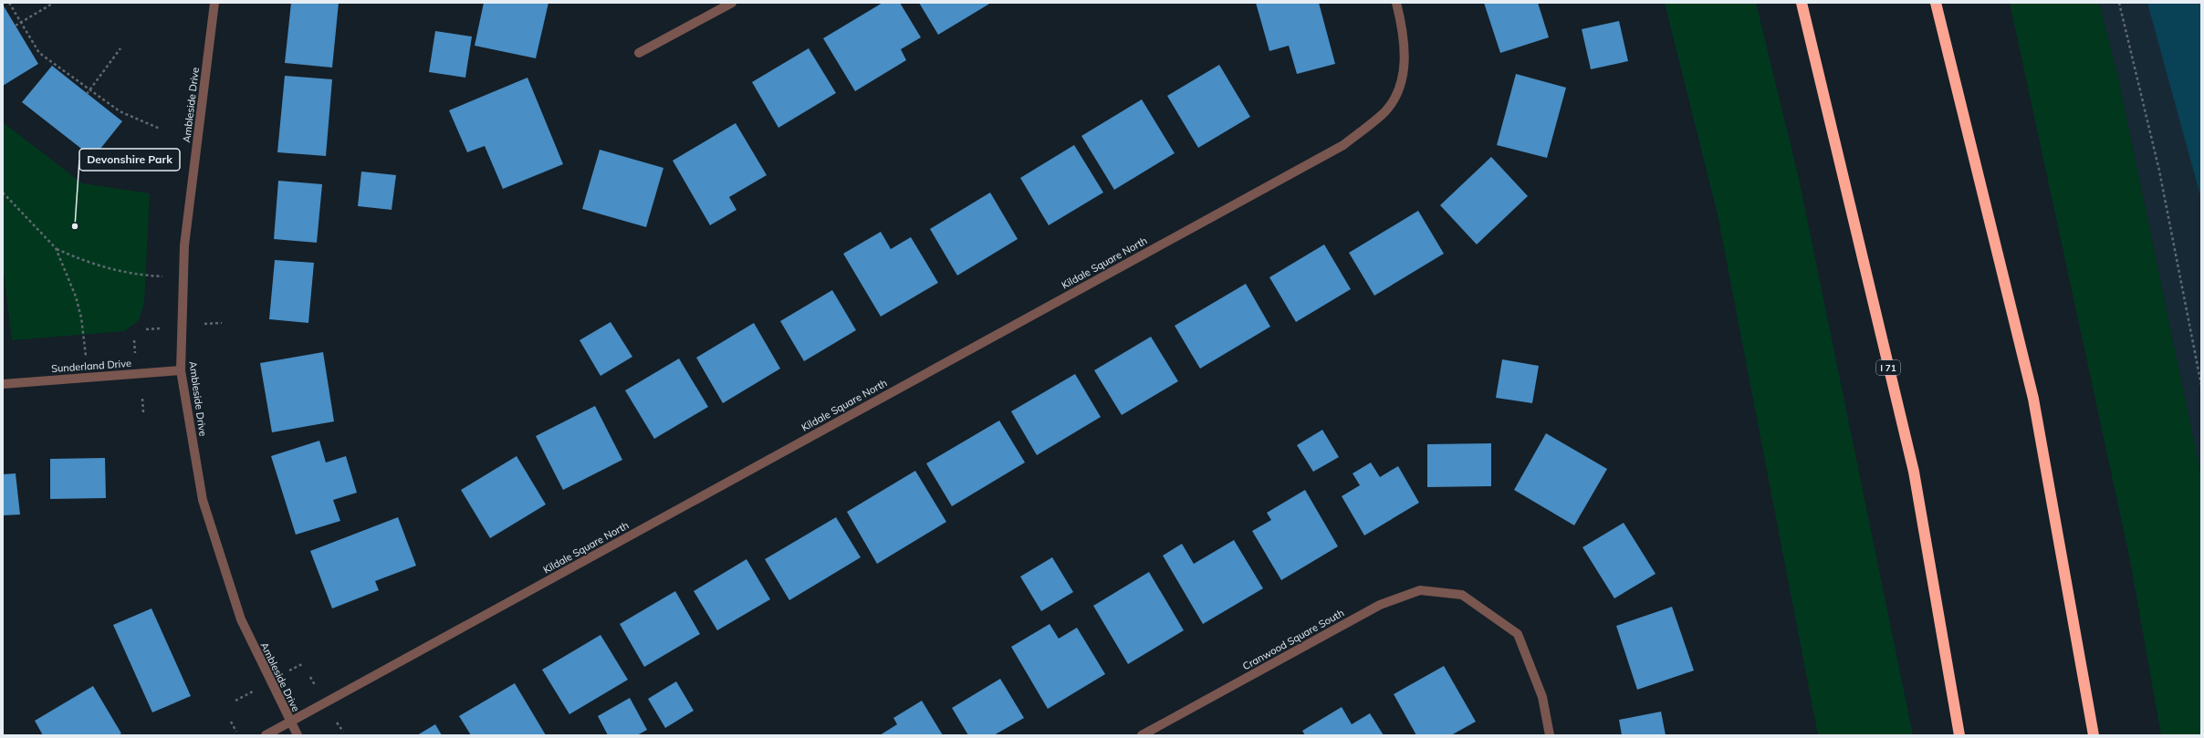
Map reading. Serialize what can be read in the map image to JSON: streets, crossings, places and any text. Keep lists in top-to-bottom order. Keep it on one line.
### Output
{"streets":{"highway":["I 71"],"street":["Ambleside Drive","Kildale Square North","Sunderland Drive","Cranwood Square South"]},"crossings":[["Ambleside Drive","Kildale Square North"],["Ambleside Drive","Sunderland Drive"]],"places":["Devonshire Park"]}
